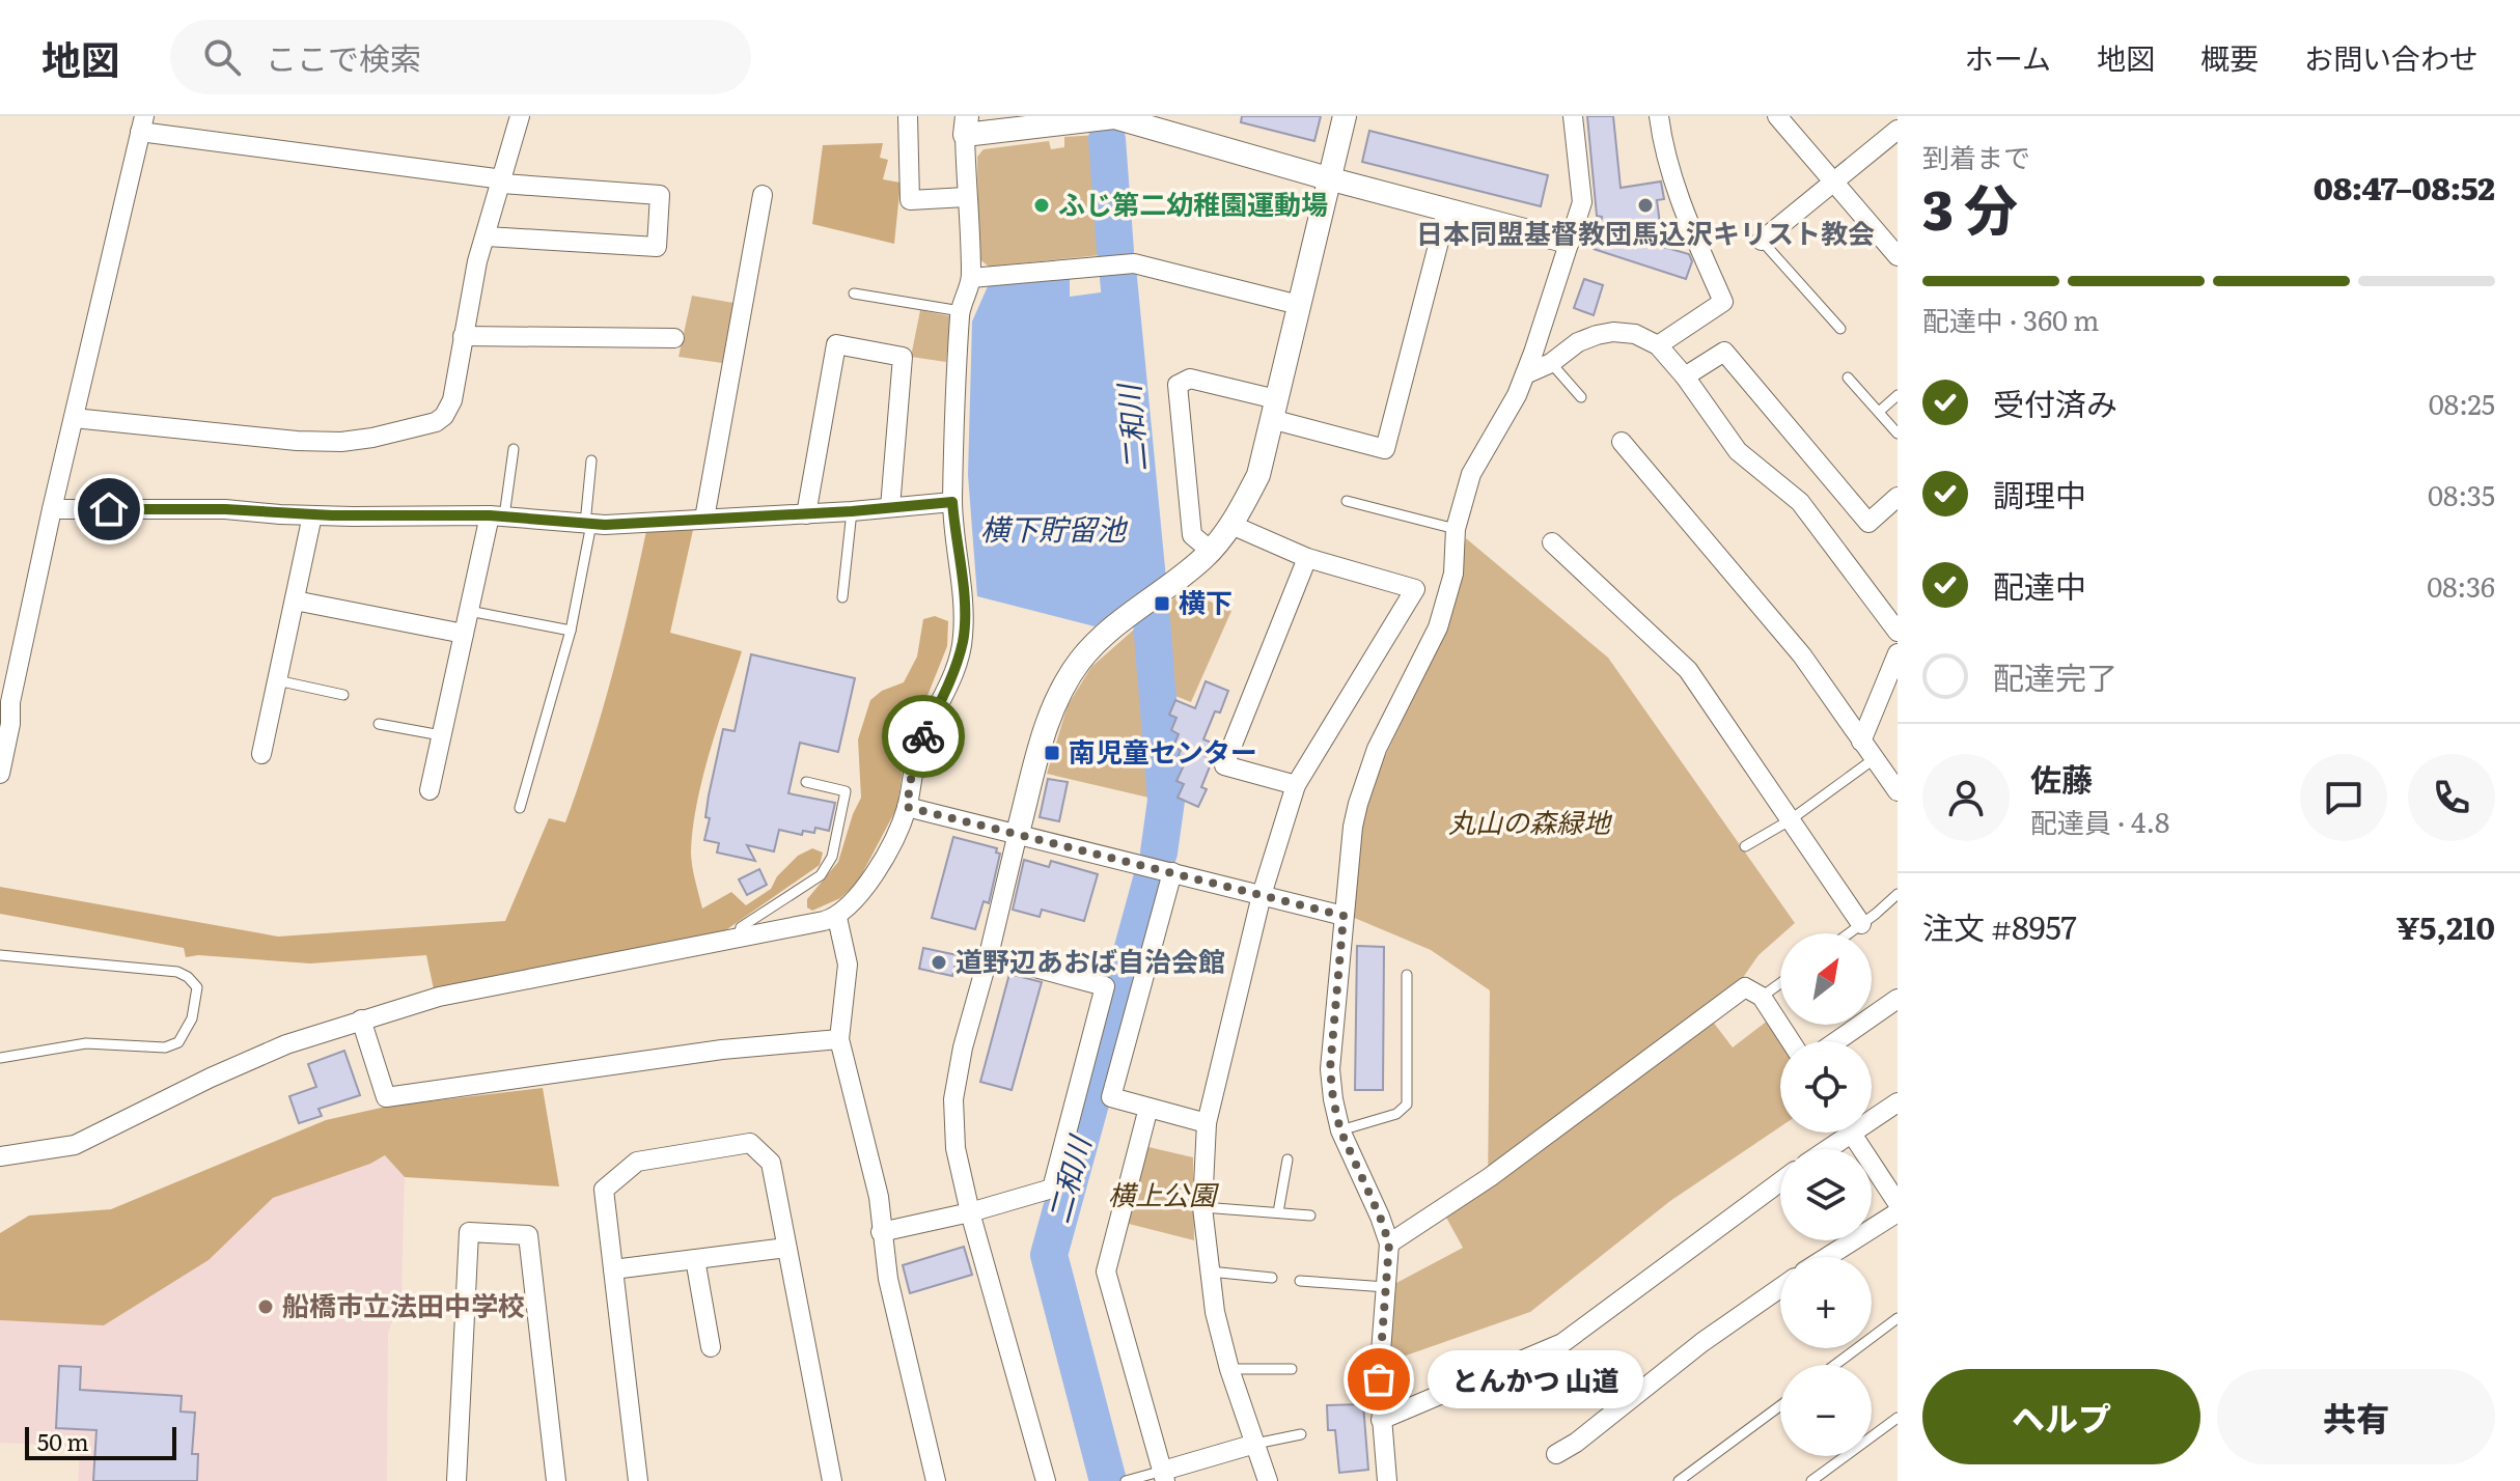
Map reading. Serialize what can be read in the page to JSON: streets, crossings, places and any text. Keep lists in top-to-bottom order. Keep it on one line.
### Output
{"water":["二和川","横下貯留池"],"parks":["丸山の森緑地","横上公園"],"places":{"other":["ふじ第二幼稚園運動場","日本同盟基督教団馬込沢キリスト教会","道野辺あおば自治会館","船橋市立法田中学校","とんかつ 山道"],"transit":["横下","南児童センター"]},"scale_bar":"50 m","north":"top right","page":{"header":"地図","search":"ここで検索","nav":["ホーム","地図","概要","お問い合わせ"],"heading":["3 分","到着まで","08:47–08:52"],"panel":["佐藤","配達員 · 4.8","注文 #8957","¥5,210"],"bar":"配達中 · 360 m","list":[["受付済み","08:25"],["調理中","08:35"],["配達中","08:36"],"配達完了"],"map_buttons":["+","−"],"bubble":"とんかつ 山道","buttons":["ヘルプ","共有"],"scale":"50 m"}}
